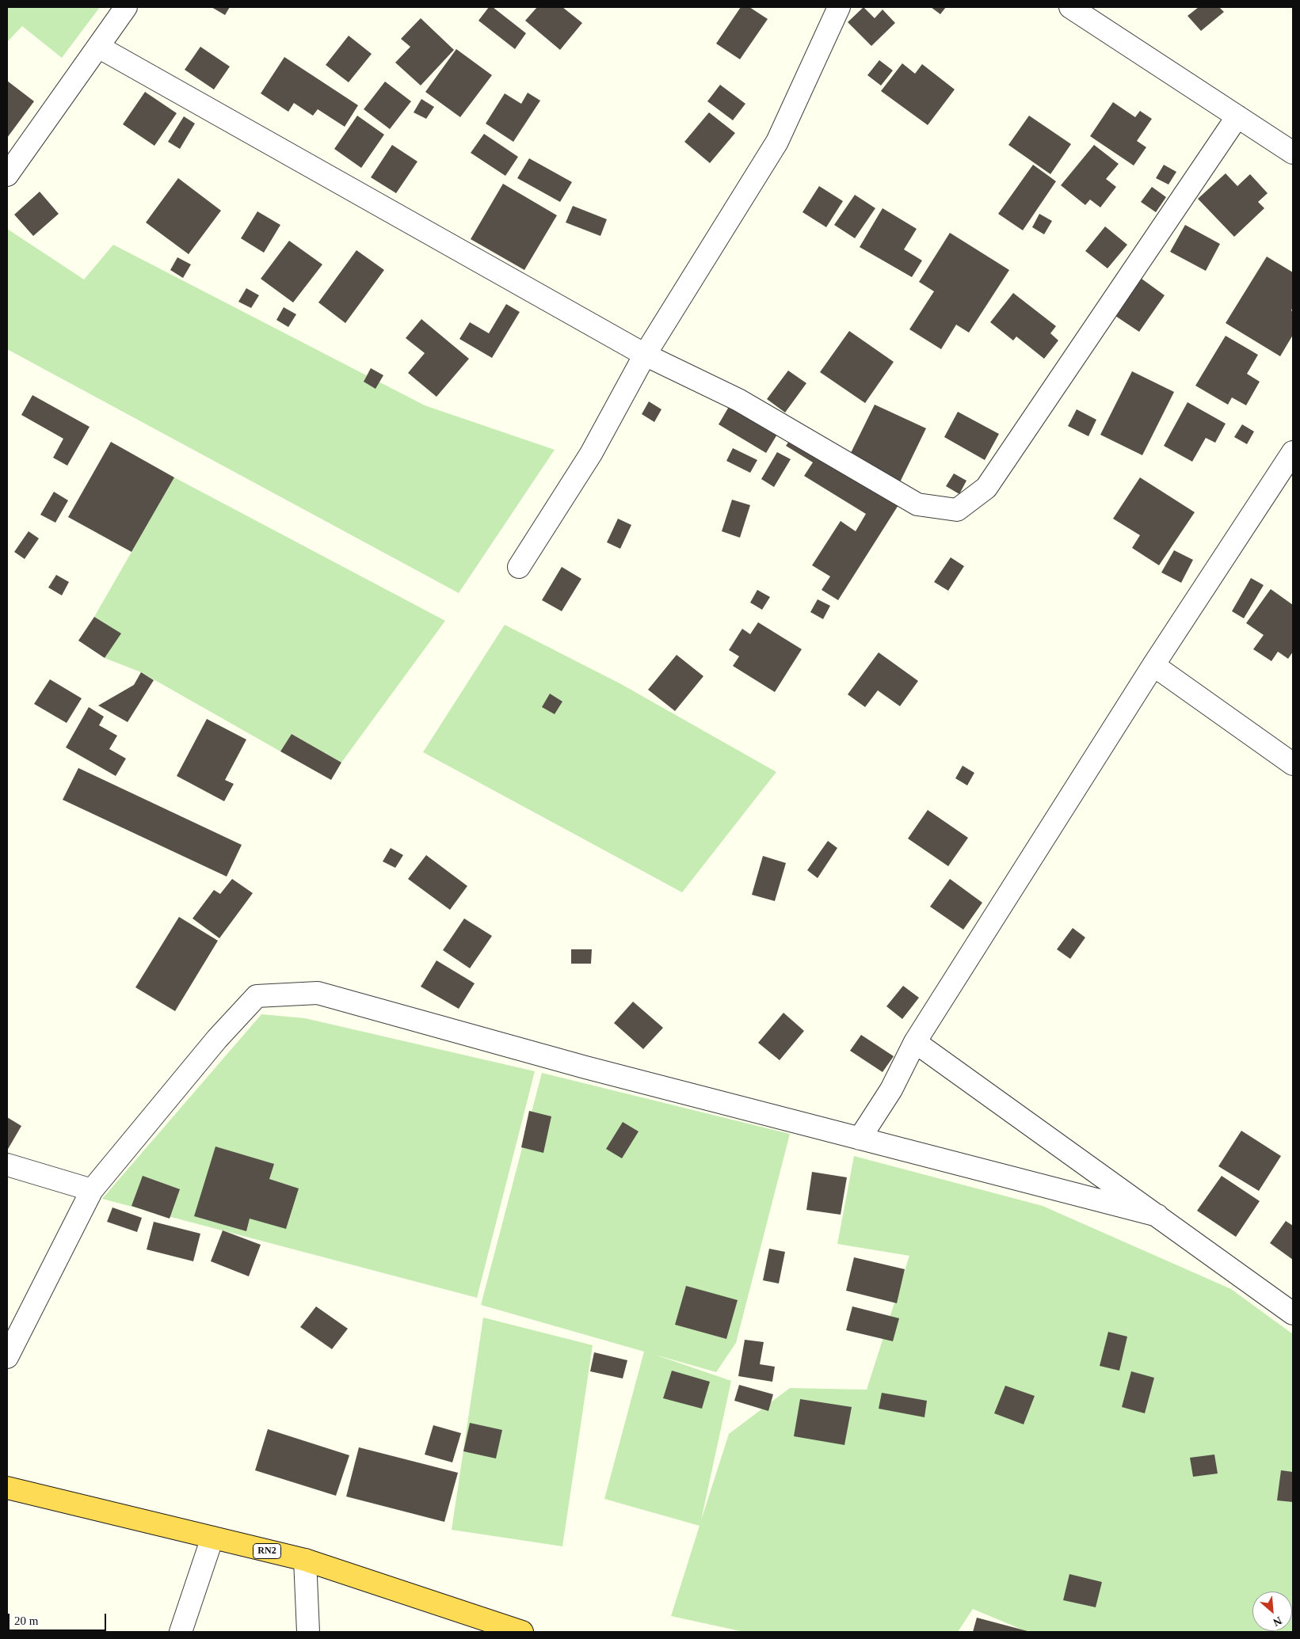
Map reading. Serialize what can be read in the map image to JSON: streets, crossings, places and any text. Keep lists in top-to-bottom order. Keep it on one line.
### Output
{"streets":{"highway":["RN2"]},"scale_bar":"20 m","north":"bottom right"}
